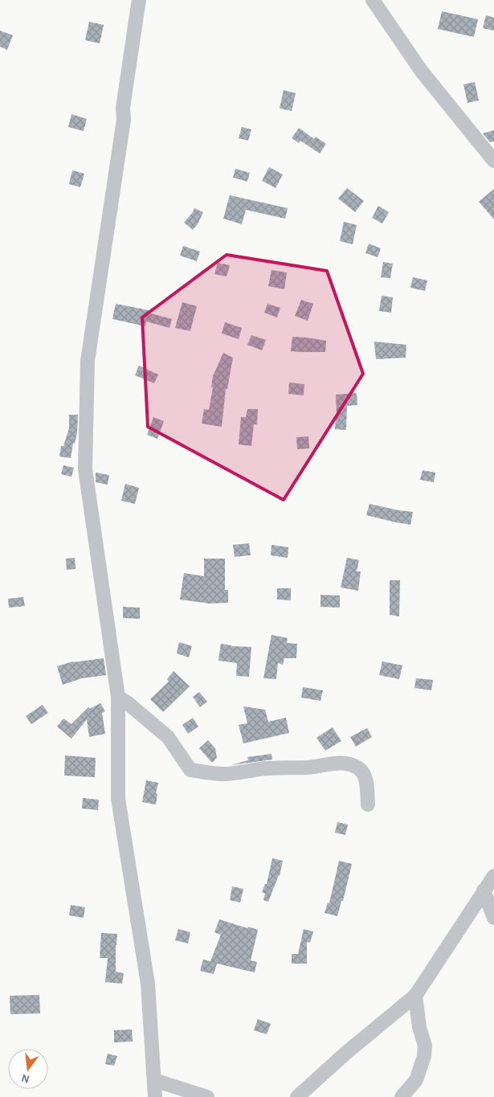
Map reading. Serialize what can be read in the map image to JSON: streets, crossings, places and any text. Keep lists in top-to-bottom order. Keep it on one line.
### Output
{"north":"bottom"}
